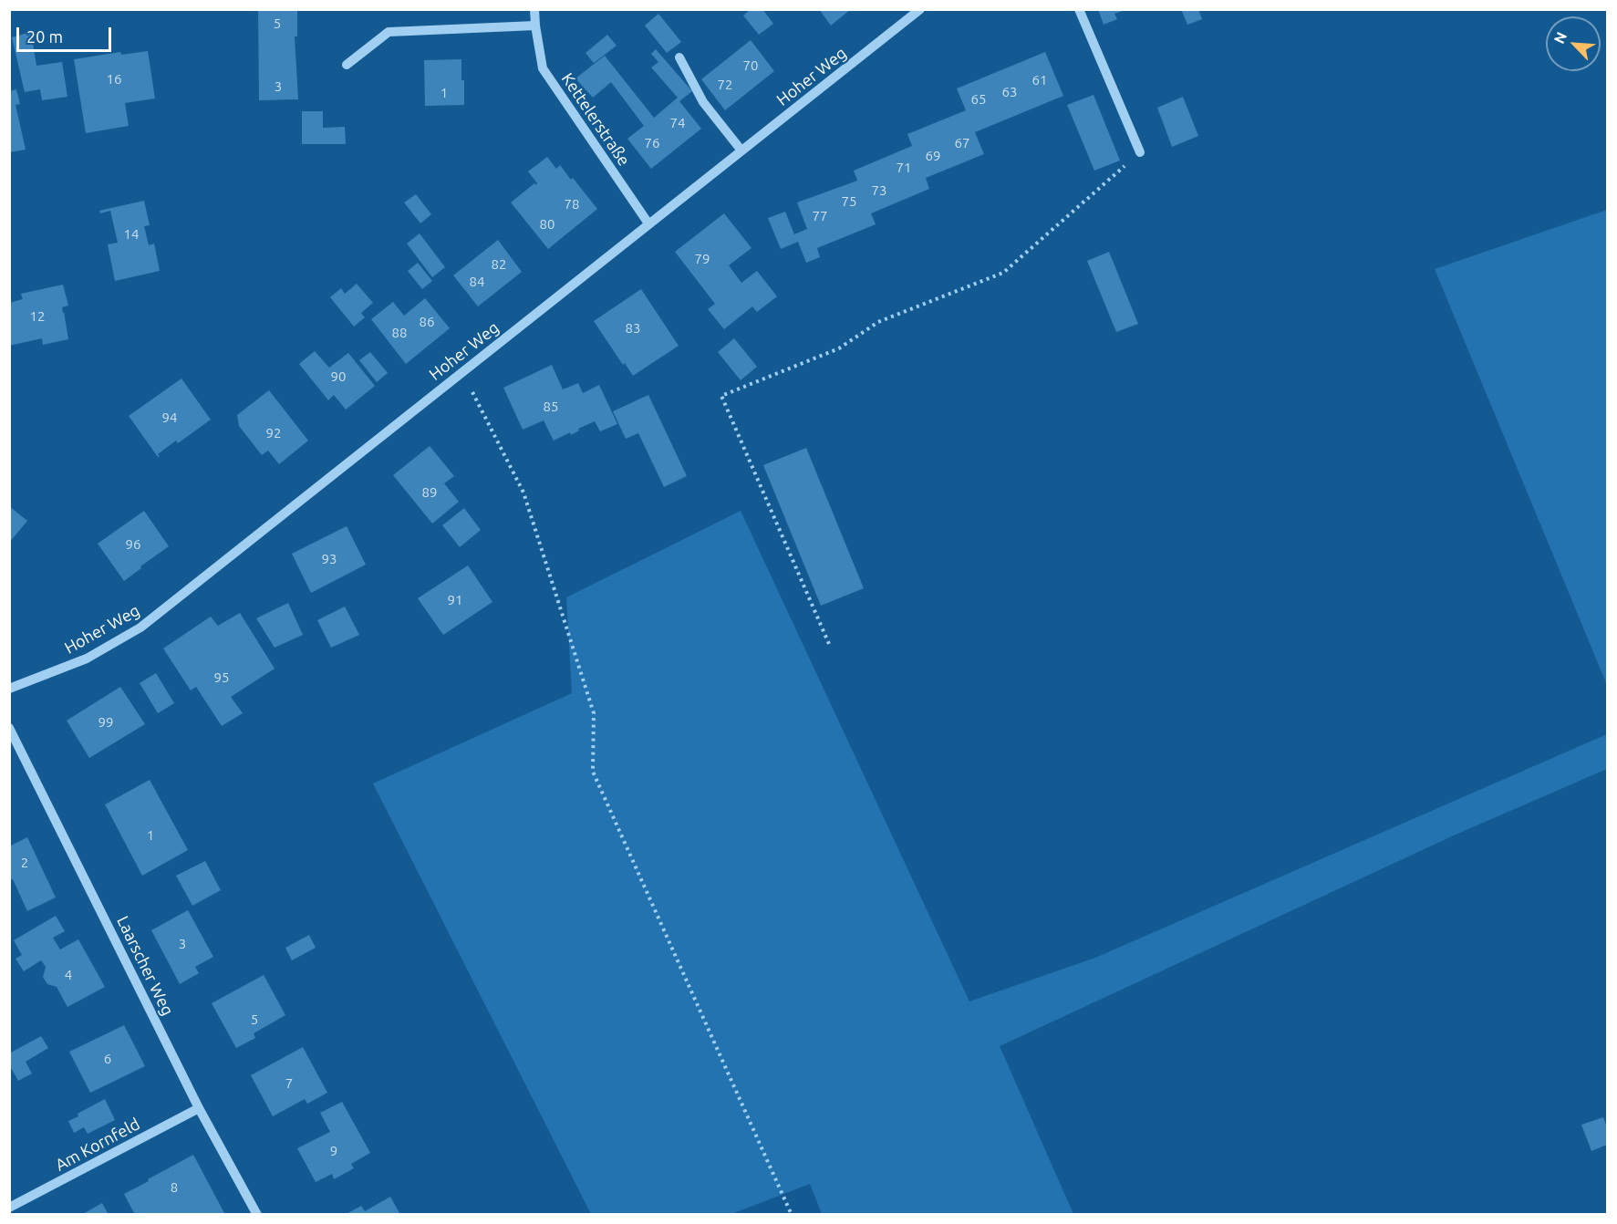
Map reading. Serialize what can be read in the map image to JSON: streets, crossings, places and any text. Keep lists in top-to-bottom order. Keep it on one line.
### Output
{"streets":{"street":["Hoher Weg","Kettelerstraße","Laarscher Weg","Am Kornfeld"]},"crossings":[["Hoher Weg","Kettelerstraße"],["Laarscher Weg","Am Kornfeld"]],"house_numbers":["5","70","16","61","72","3","63","1","65","74","76","67","69","71","73","75","78","77","80","14","79","82","84","12","86","83","88","90","85","94","92","89","96","93","91","95","99","1","2","3","4","5","6","7","9","8"],"scale_bar":"20 m","north":"top left"}
